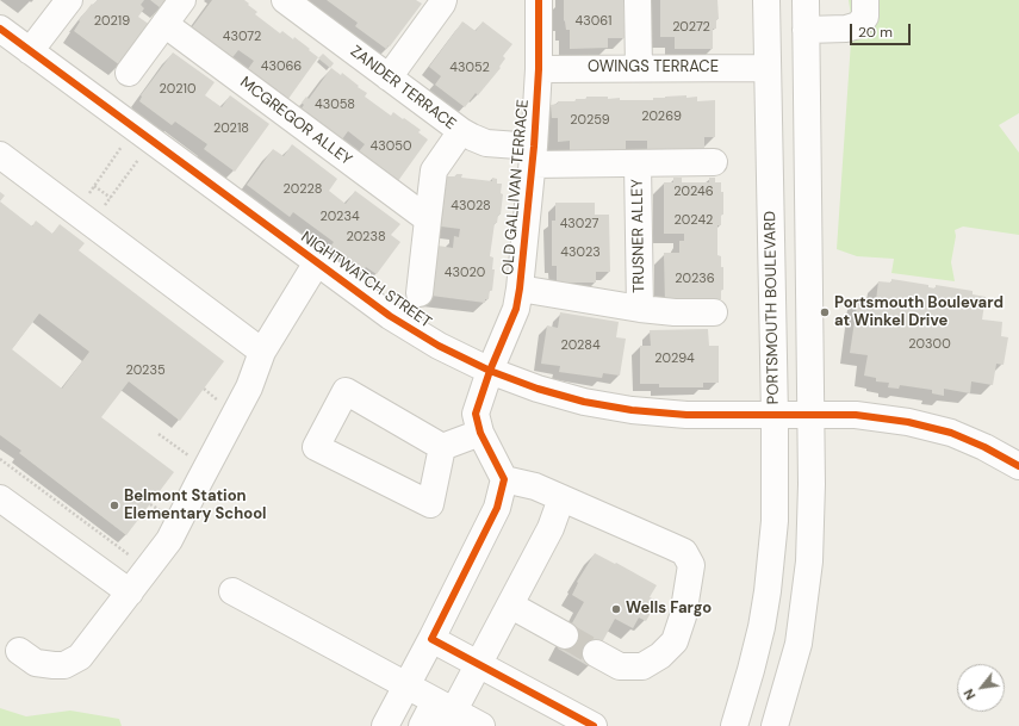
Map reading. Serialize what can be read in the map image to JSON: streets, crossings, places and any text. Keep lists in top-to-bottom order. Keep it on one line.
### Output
{"streets":{"street":["OWINGS TERRACE","ZANDER TERRACE","MCGREGOR ALLEY","OLD GALLIVAN TERRACE","TRUSNER ALLEY","NIGHTWATCH STREET","PORTSMOUTH BOULEVARD"]},"crossings":[["OWINGS TERRACE","OLD GALLIVAN TERRACE"],["OWINGS TERRACE","PORTSMOUTH BOULEVARD"],["ZANDER TERRACE","OLD GALLIVAN TERRACE"],["ZANDER TERRACE","TRUSNER ALLEY"],["OLD GALLIVAN TERRACE","TRUSNER ALLEY"],["OLD GALLIVAN TERRACE","NIGHTWATCH STREET"],["NIGHTWATCH STREET","PORTSMOUTH BOULEVARD"]],"places":["Portsmouth Boulevard at Winkel Drive","Belmont Station Elementary School","Wells Fargo"],"house_numbers":["20219","43061","20272","43072","43066","43052","20210","43058","20269","20259","20218","43050","20228","20246","43028","20234","20242","43027","20238","43023","43020","20236","20300","20284","20294","20235"],"scale_bar":"20 m","north":"bottom left"}
